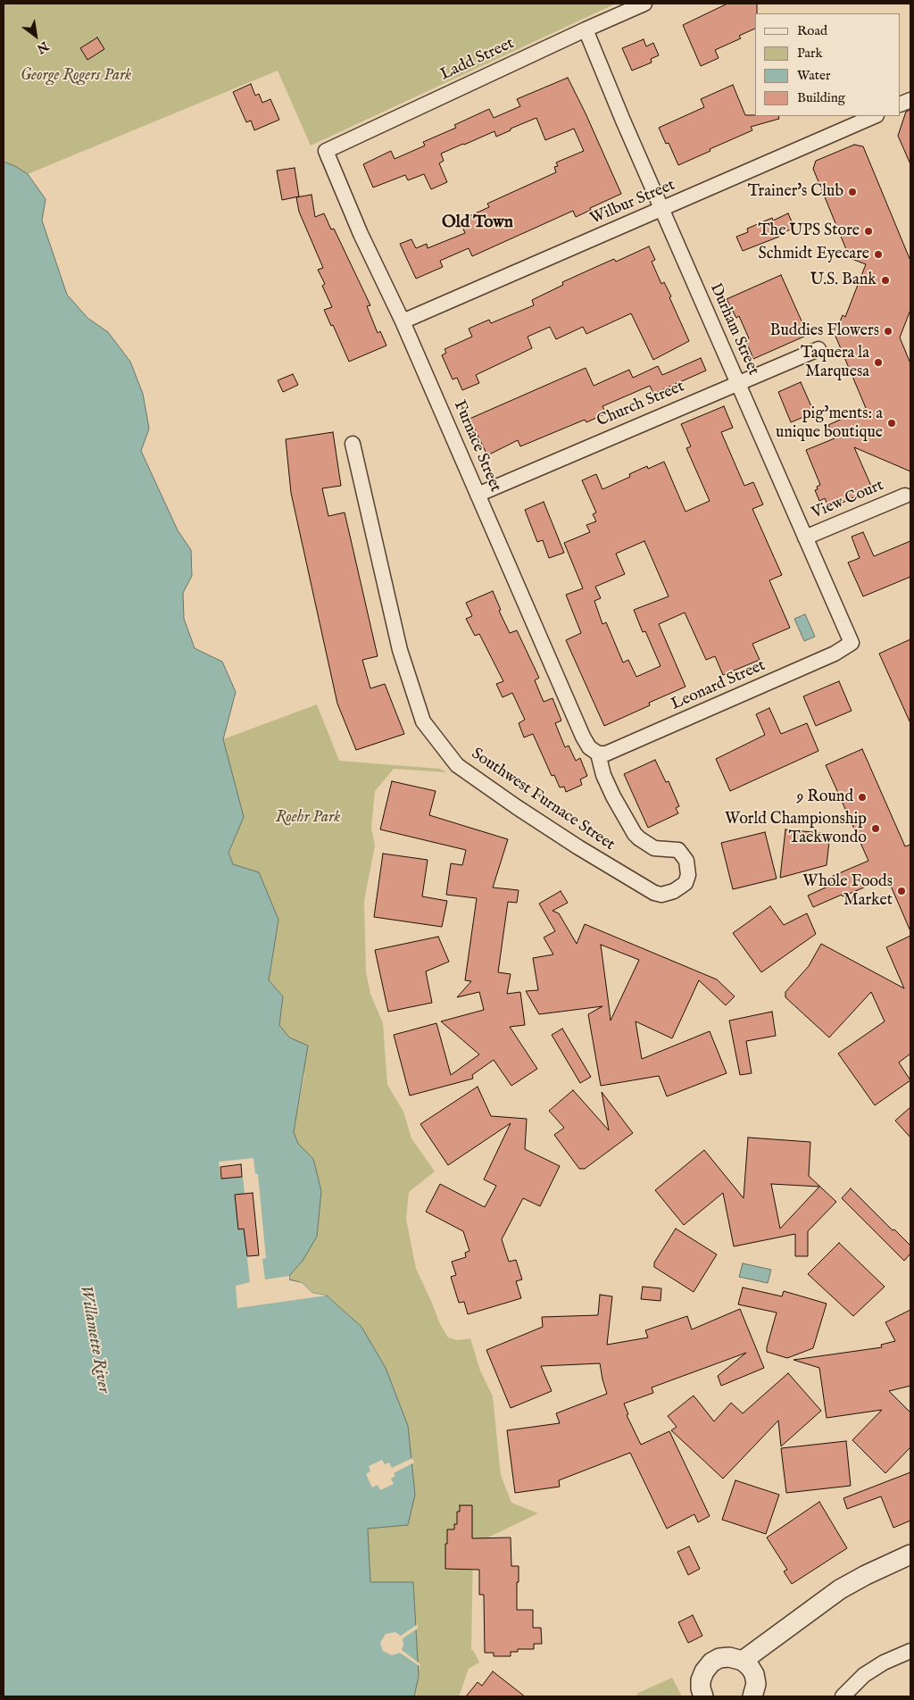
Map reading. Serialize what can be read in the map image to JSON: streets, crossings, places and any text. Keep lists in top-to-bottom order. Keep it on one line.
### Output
{"streets":{"street":["Ladd Street","Wilbur Street","Durham Street","Church Street","Furnace Street","View Court","Leonard Street","Southwest Furnace Street"]},"crossings":[["Ladd Street","Durham Street"],["Ladd Street","Furnace Street"],["Wilbur Street","Durham Street"],["Wilbur Street","Furnace Street"],["Durham Street","Church Street"],["Durham Street","View Court"],["Durham Street","Leonard Street"],["Church Street","Furnace Street"],["Furnace Street","Leonard Street"],["Furnace Street","Southwest Furnace Street"],["Leonard Street","Southwest Furnace Street"]],"districts":["Old Town"],"water":["Willamette River"],"parks":["George Rogers Park","Roehr Park"],"places":["Trainer's Club","The UPS Store","Schmidt Eyecare","U.S. Bank","Buddies Flowers","Taquera la Marquesa","pig'ments: a unique boutique","9 Round","World Championship Taekwondo","Whole Foods Market"],"legend":["Road","Park","Water","Building"],"north":"bottom right"}
